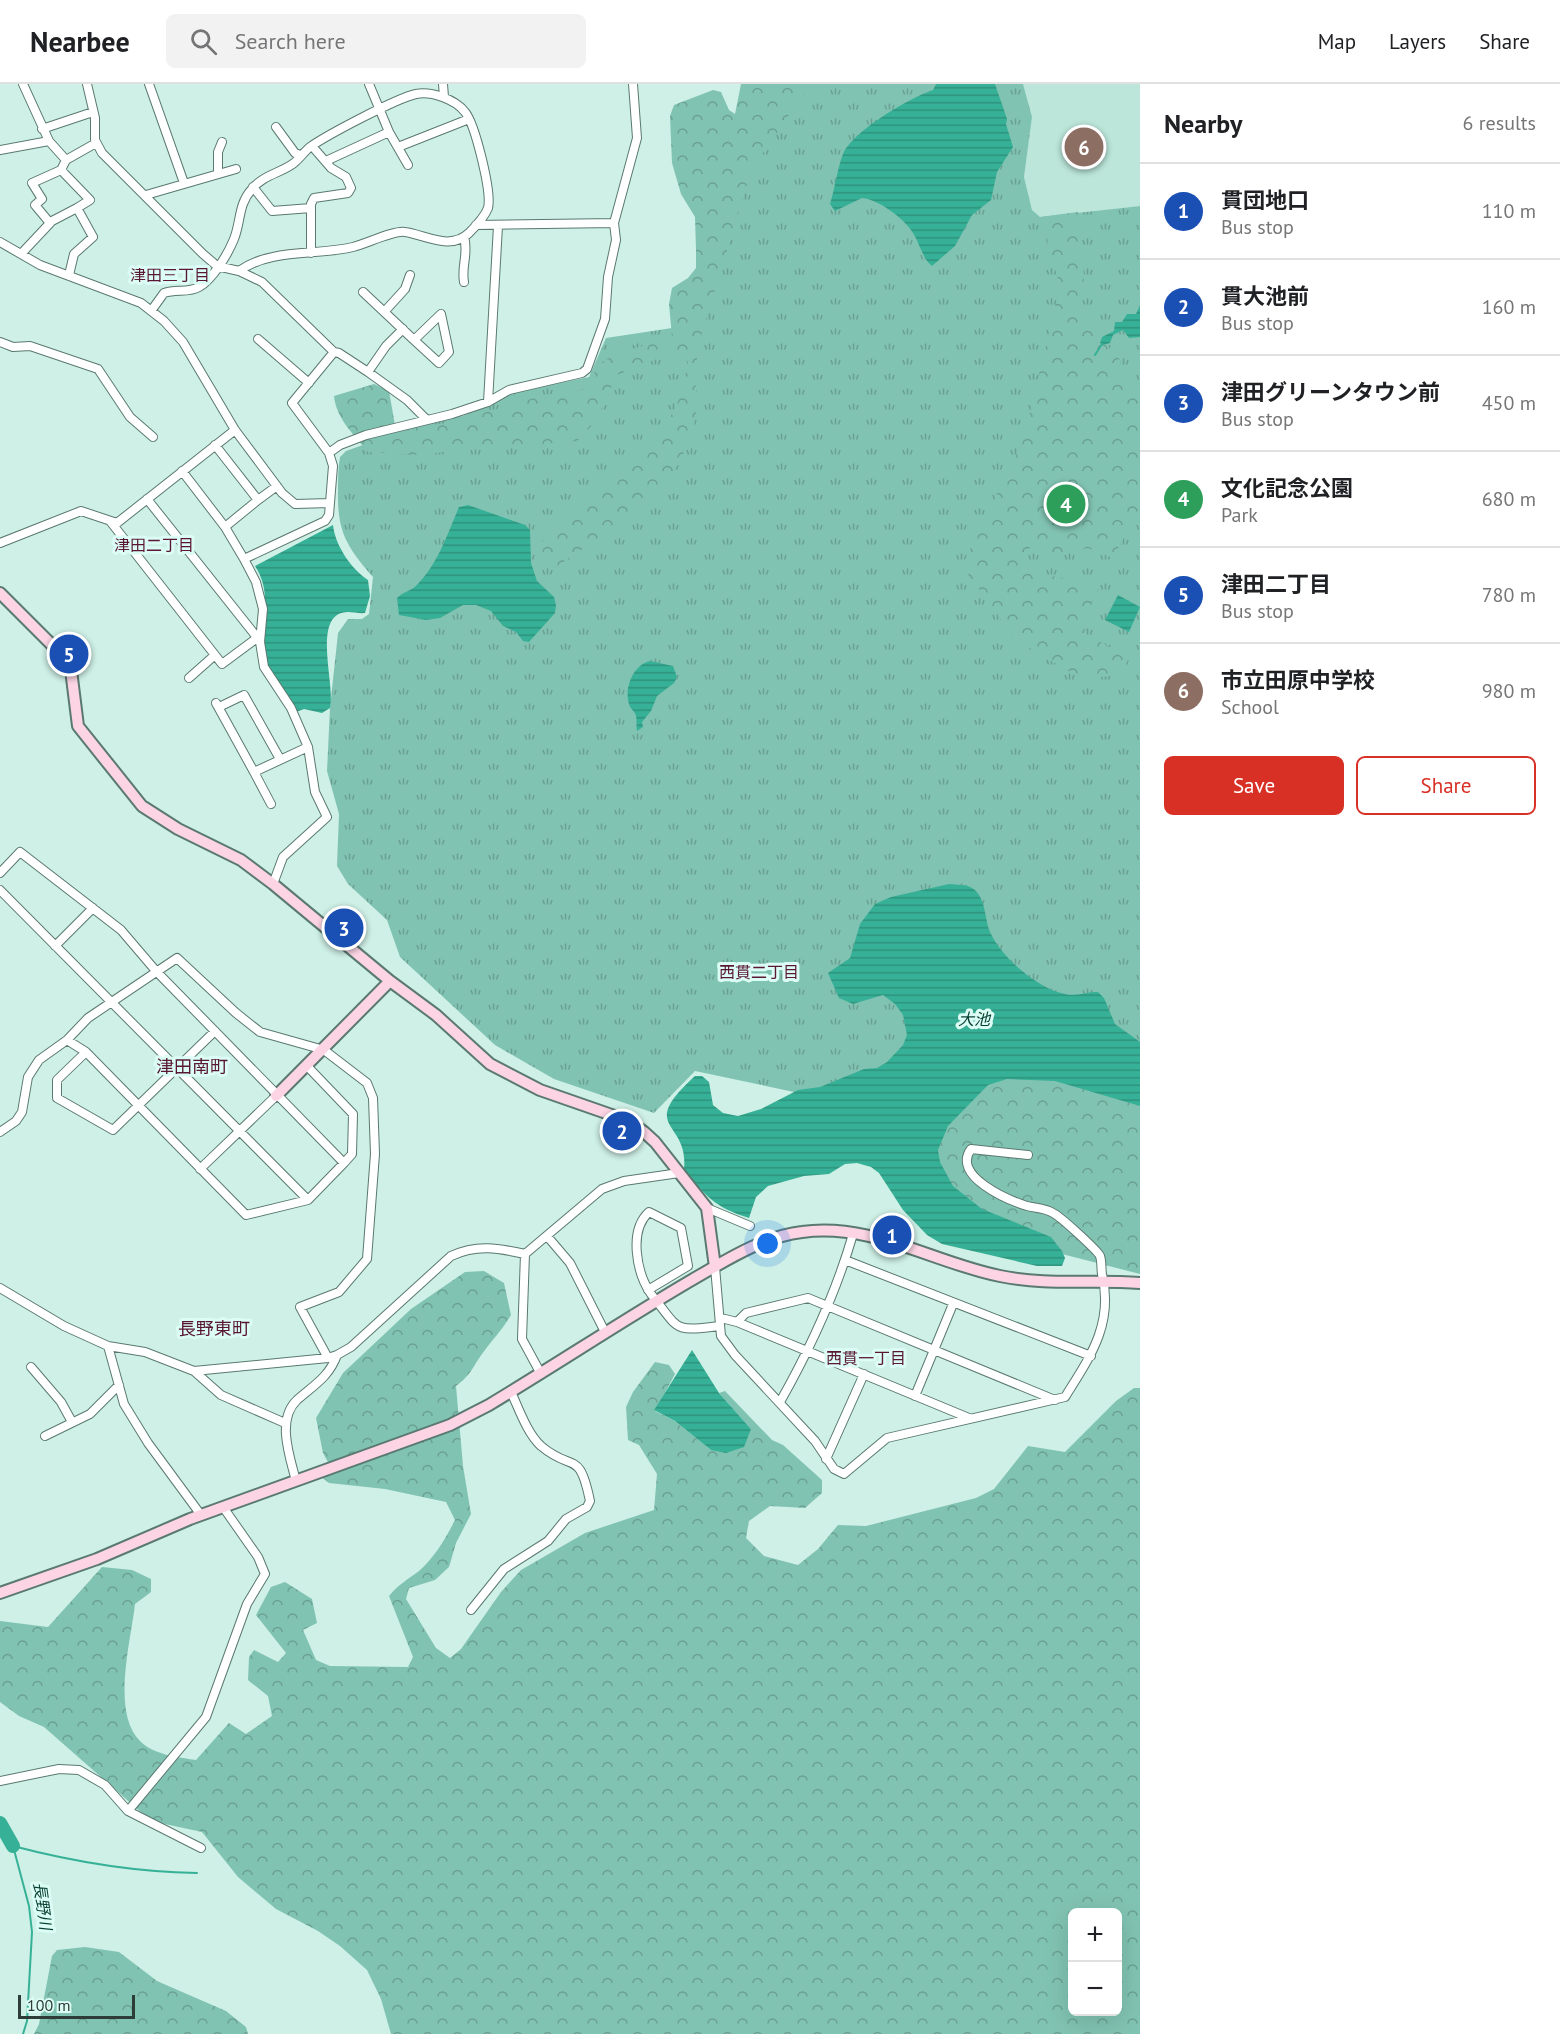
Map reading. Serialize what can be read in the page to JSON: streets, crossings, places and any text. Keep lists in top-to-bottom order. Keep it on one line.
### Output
{"districts":["津田三丁目","津田二丁目","西貫二丁目","津田南町","長野東町","西貫一丁目"],"water":["大池","長野川"],"scale_bar":"100 m","page":{"header":"Nearbee","search":"Search here","nav":["Map","Layers","Share"],"heading":["Nearby","6 results"],"pins":["6","4","5","3","2","1"],"list":[{"mark":"1","name":"貫団地口","note":"Bus stop","value":"110 m"},{"mark":"2","name":"貫大池前","note":"Bus stop","value":"160 m"},{"mark":"3","name":"津田グリーンタウン前","note":"Bus stop","value":"450 m"},{"mark":"4","name":"文化記念公園","note":"Park","value":"680 m"},{"mark":"5","name":"津田二丁目","note":"Bus stop","value":"780 m"},{"mark":"6","name":"市立田原中学校","note":"School","value":"980 m"}],"buttons":["Save","Share"],"map_buttons":["+","−"],"scale":"100 m"}}
